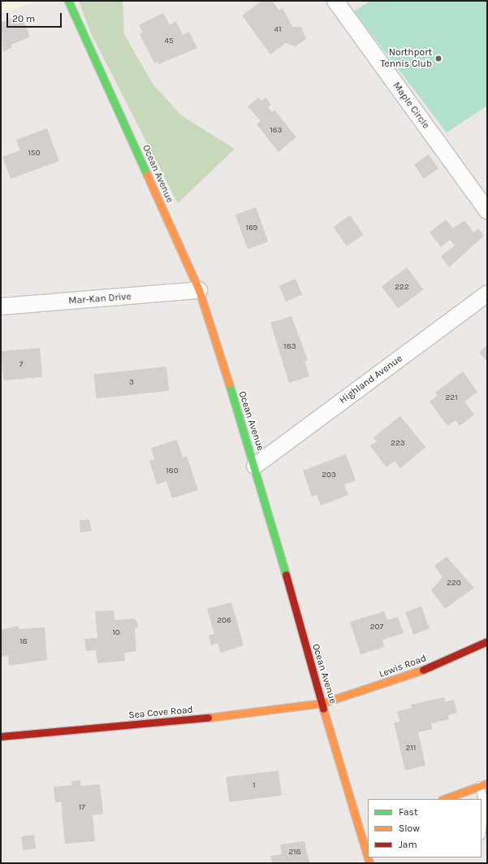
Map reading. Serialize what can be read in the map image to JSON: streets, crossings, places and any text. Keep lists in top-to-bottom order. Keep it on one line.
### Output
{"streets":{"main road":["Ocean Avenue","Lewis Road","Sea Cove Road"],"street":["Maple Circle","Mar-Kan Drive","Highland Avenue"]},"crossings":[["Ocean Avenue","Mar-Kan Drive"],["Ocean Avenue","Highland Avenue"],["Ocean Avenue","Lewis Road"],["Ocean Avenue","Sea Cove Road"],["Lewis Road","Sea Cove Road"]],"places":["Northport Tennis Club"],"house_numbers":["41","45","163","150","169","222","183","7","3","221","223","180","203","220","206","207","10","18","211","1","17","218"],"legend":["Fast","Slow","Jam"],"scale_bar":"20 m"}
